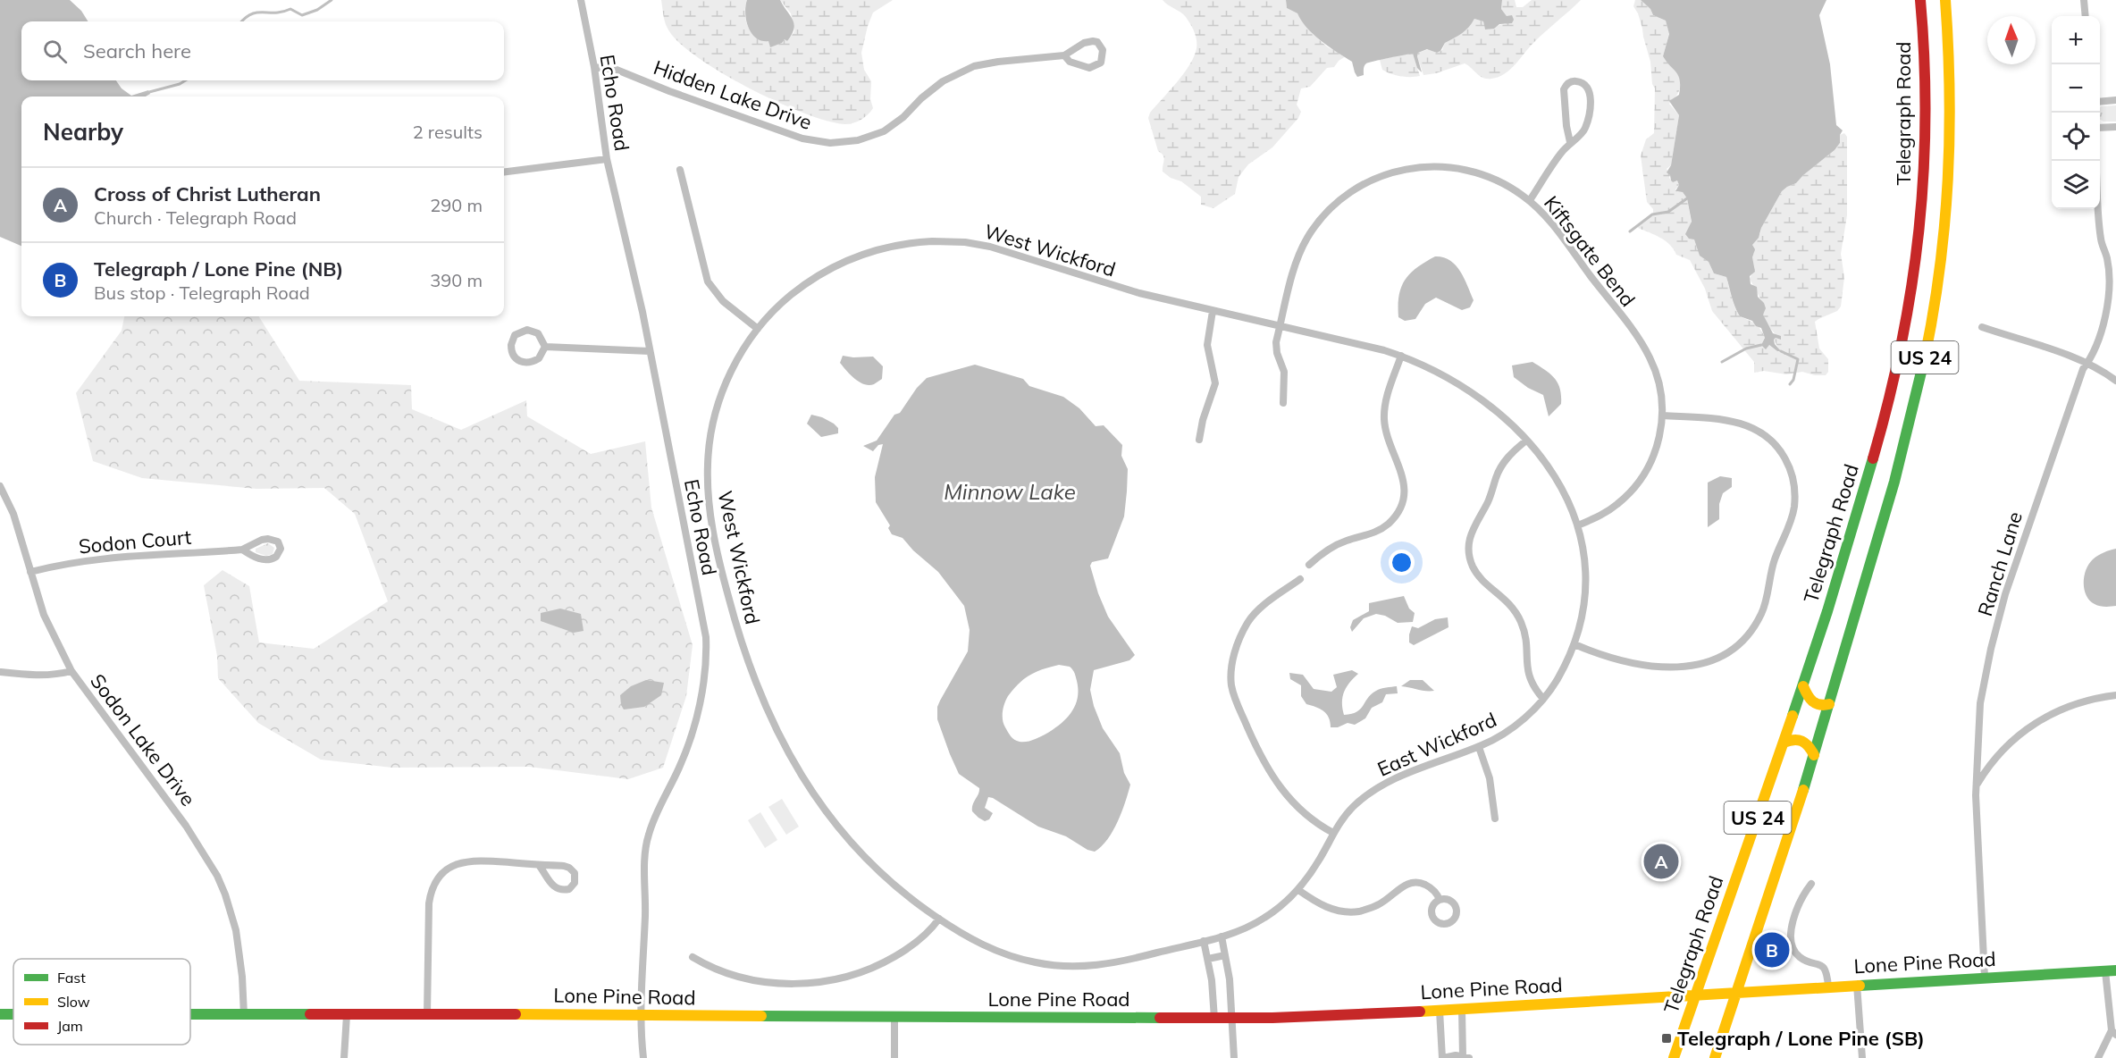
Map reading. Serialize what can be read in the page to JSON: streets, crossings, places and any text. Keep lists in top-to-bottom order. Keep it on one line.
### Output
{"streets":{"main road":["Telegraph Road","US 24","Lone Pine Road"],"street":["Hidden Lake Drive","Echo Road","West Wickford","Kiftsgate Bend","Sodon Court","Ranch Lane","Sodon Lake Drive","East Wickford"]},"crossings":[["Hidden Lake Drive","Echo Road"],["Echo Road","Lone Pine Road"],["Telegraph Road","Lone Pine Road"],["West Wickford","Kiftsgate Bend"],["West Wickford","East Wickford"],["Kiftsgate Bend","East Wickford"],["US 24","Lone Pine Road"],["Sodon Court","Sodon Lake Drive"],["Ranch Lane","Lone Pine Road"],["Sodon Lake Drive","Lone Pine Road"]],"water":["Minnow Lake"],"places":{"transit":["Telegraph / Lone Pine (SB)"]},"legend":["Fast","Slow","Jam"],"north":"top","page":{"map_buttons":["+","−"],"search":"Search here","heading":["Nearby","2 results"],"list":[{"mark":"A","name":"Cross of Christ Lutheran","note":"Church · Telegraph Road","value":"290 m"},{"mark":"B","name":"Telegraph / Lone Pine (NB)","note":"Bus stop · Telegraph Road","value":"390 m"}],"pins":["A","B"]}}
